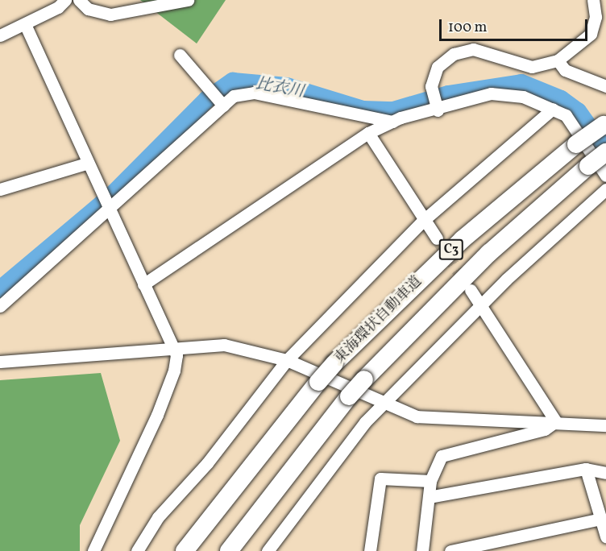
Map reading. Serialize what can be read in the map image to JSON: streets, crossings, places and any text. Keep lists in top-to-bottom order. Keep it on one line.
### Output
{"streets":{"highway":["C3","東海環状自動車道"]},"water":["比衣川"],"scale_bar":"100 m"}
